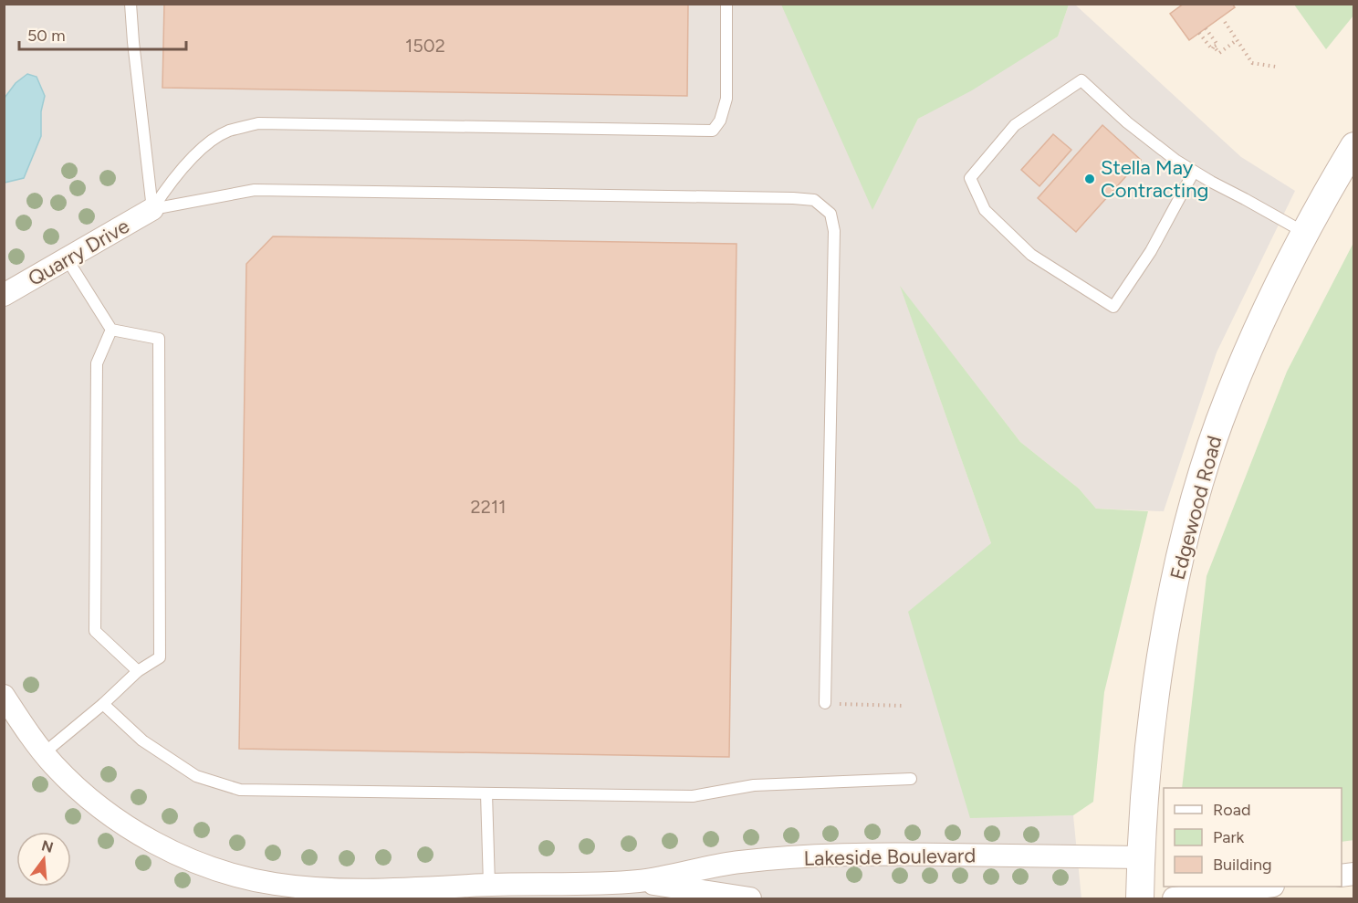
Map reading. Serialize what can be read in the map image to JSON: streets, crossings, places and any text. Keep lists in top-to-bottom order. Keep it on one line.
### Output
{"streets":{"street":["Quarry Drive","Edgewood Road","Lakeside Boulevard"]},"crossings":[["Edgewood Road","Lakeside Boulevard"]],"places":["Stella May Contracting"],"house_numbers":["1502","2211"],"legend":["Road","Park","Building"],"scale_bar":"50 m","north":"top"}
